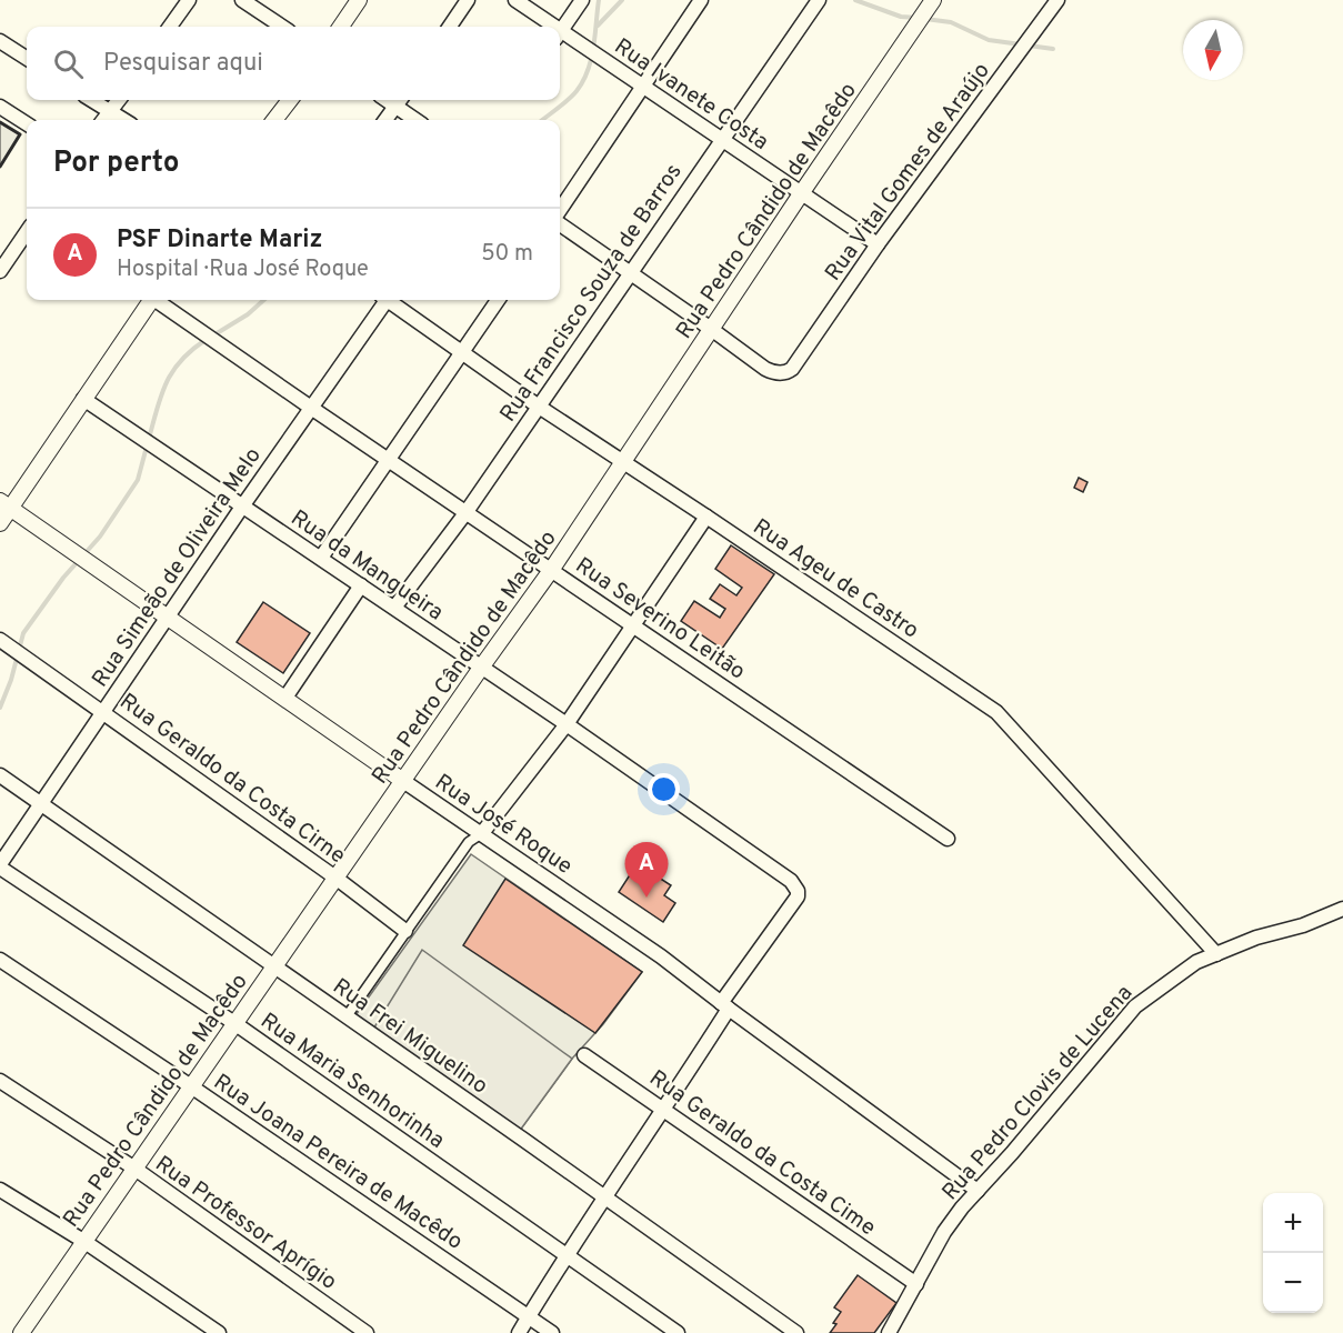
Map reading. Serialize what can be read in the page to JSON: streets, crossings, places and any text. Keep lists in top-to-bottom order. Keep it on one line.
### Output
{"streets":{"street":["Rua Ivanete Costa","Rua Vital Gomes de Araújo","Rua Pedro Cândido de Macêdo","Rua Francisco Souza de Barros","Rua da Mangueira","Rua Simeão de Oliveira Melo","Rua Ageu de Castro","Rua Severino Leitão","Rua Geraldo da Costa Cirne","Rua José Roque","Rua Frei Miguelino","Rua Maria Senhorinha","Rua Pedro Clovis de Lucena","Rua Geraldo da Costa Cime","Rua Joana Pereira de Macêdo","Rua Professor Aprígio"]},"crossings":[["Rua Ivanete Costa","Rua Vital Gomes de Araújo"],["Rua Ivanete Costa","Rua Pedro Cândido de Macêdo"],["Rua Ivanete Costa","Rua Francisco Souza de Barros"],["Rua Vital Gomes de Araújo","Rua Pedro Cândido de Macêdo"],["Rua Pedro Cândido de Macêdo","Rua da Mangueira"],["Rua Pedro Cândido de Macêdo","Rua Ageu de Castro"],["Rua Pedro Cândido de Macêdo","Rua Severino Leitão"],["Rua Pedro Cândido de Macêdo","Rua Geraldo da Costa Cirne"],["Rua Pedro Cândido de Macêdo","Rua José Roque"],["Rua Pedro Cândido de Macêdo","Rua Frei Miguelino"],["Rua Pedro Cândido de Macêdo","Rua Maria Senhorinha"],["Rua Pedro Cândido de Macêdo","Rua Joana Pereira de Macêdo"],["Rua Pedro Cândido de Macêdo","Rua Professor Aprígio"],["Rua Francisco Souza de Barros","Rua da Mangueira"],["Rua Francisco Souza de Barros","Rua Ageu de Castro"],["Rua Francisco Souza de Barros","Rua Severino Leitão"],["Rua da Mangueira","Rua Simeão de Oliveira Melo"],["Rua da Mangueira","Rua José Roque"],["Rua Simeão de Oliveira Melo","Rua Severino Leitão"],["Rua Simeão de Oliveira Melo","Rua Geraldo da Costa Cirne"],["Rua Simeão de Oliveira Melo","Rua José Roque"],["Rua Simeão de Oliveira Melo","Rua Frei Miguelino"],["Rua Simeão de Oliveira Melo","Rua Maria Senhorinha"],["Rua Ageu de Castro","Rua Pedro Clovis de Lucena"],["Rua José Roque","Rua Pedro Clovis de Lucena"],["Rua Pedro Clovis de Lucena","Rua Geraldo da Costa Cime"]],"north":"bottom","page":{"search":"Pesquisar aqui","heading":"Por perto","list":[{"mark":"A","name":"PSF Dinarte Mariz","note":"Hospital · Rua José Roque","value":"50 m"}],"pins":"A","map_buttons":["+","−"]}}
